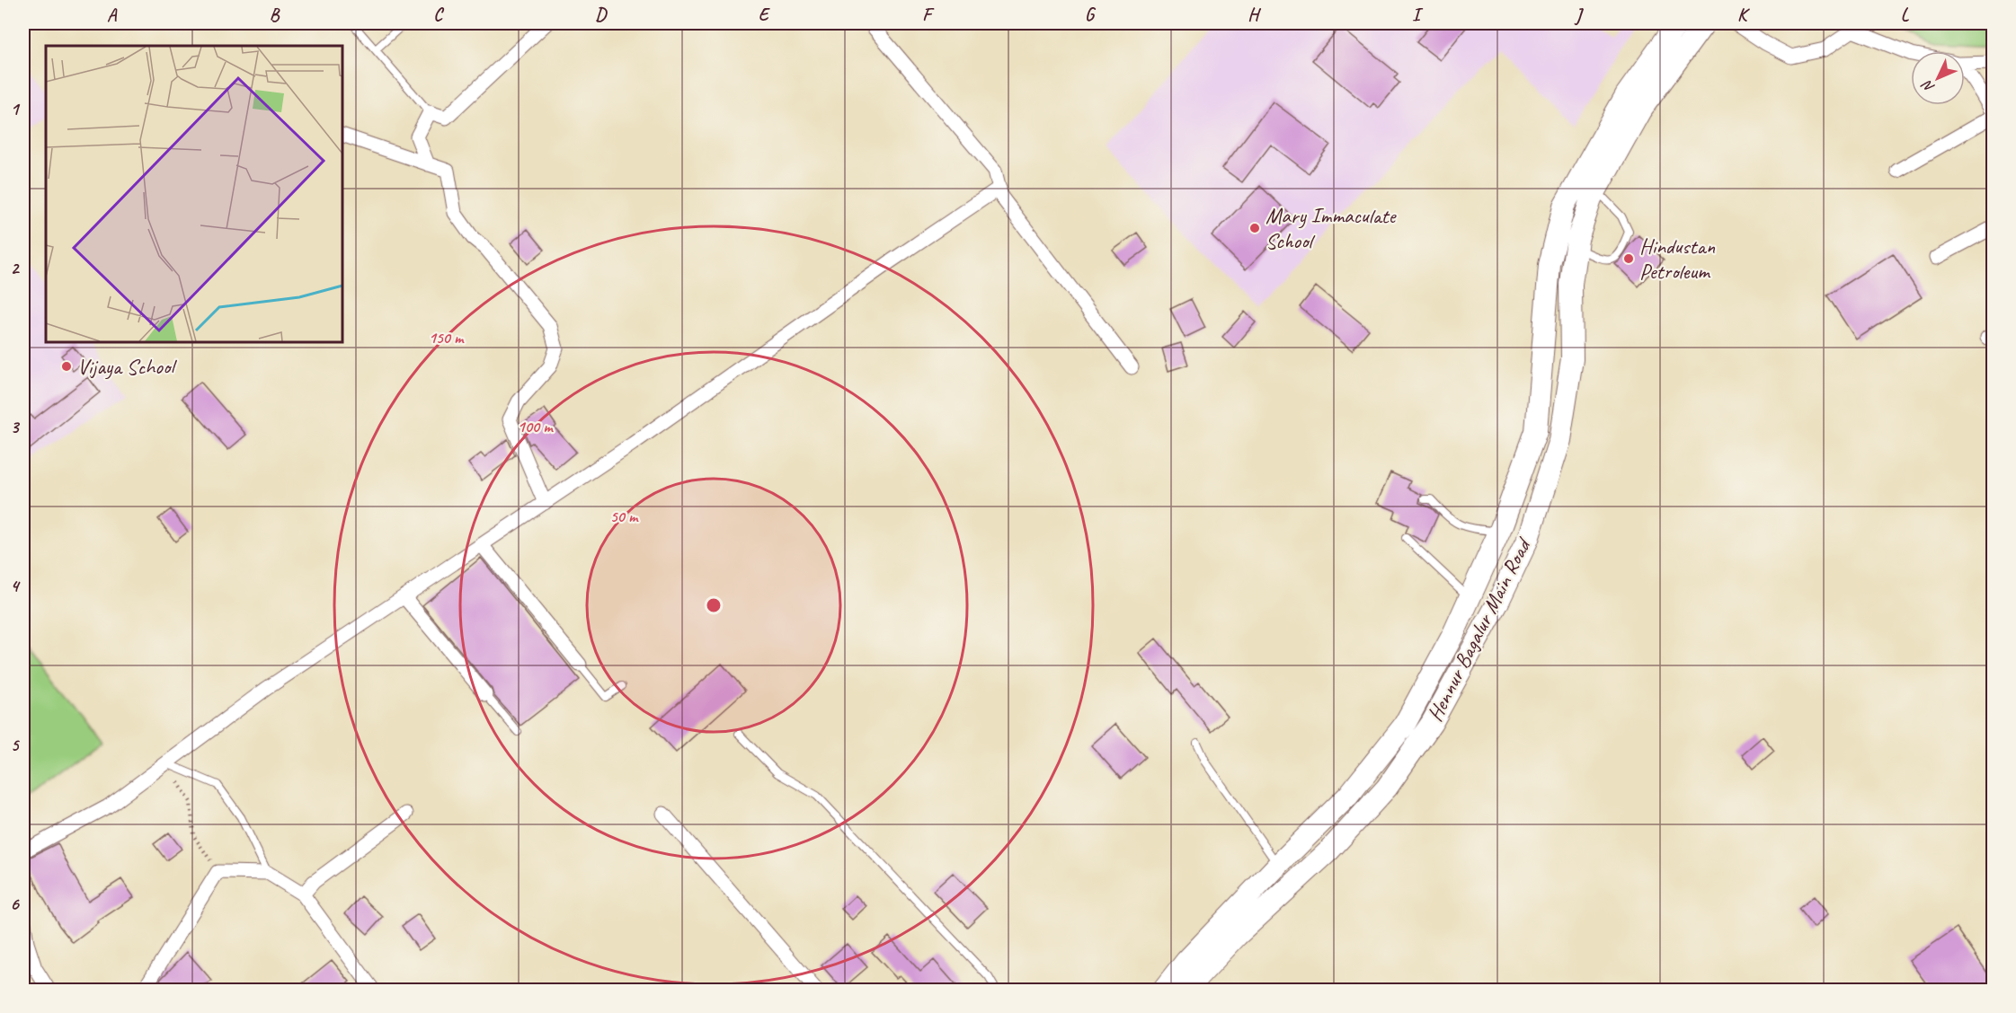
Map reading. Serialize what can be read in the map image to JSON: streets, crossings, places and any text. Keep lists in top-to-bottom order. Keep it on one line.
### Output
{"streets":{"main road":["Hennur Bagalur Main Road"]},"places":["Mary Immaculate School","Hindustan Petroleum","Vijaya School"],"north":"bottom left","grid":{"columns":["A","B","C","D","E","F","G","H","I","J","K","L"],"rows":["1","2","3","4","5","6"]},"rings":["150 m","100 m","50 m"]}
